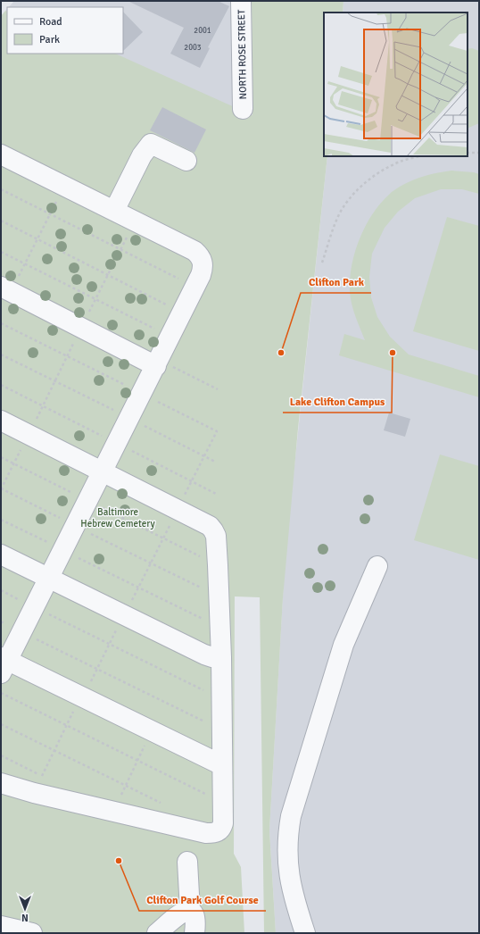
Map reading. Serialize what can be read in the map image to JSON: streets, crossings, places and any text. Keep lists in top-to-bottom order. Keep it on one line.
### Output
{"streets":{"street":["NORTH ROSE STREET"]},"parks":["Baltimore Hebrew Cemetery"],"places":["Clifton Park","Lake Clifton Campus","Clifton Park Golf Course"],"house_numbers":["2001","2003"],"legend":["Road","Park"],"north":"bottom"}
